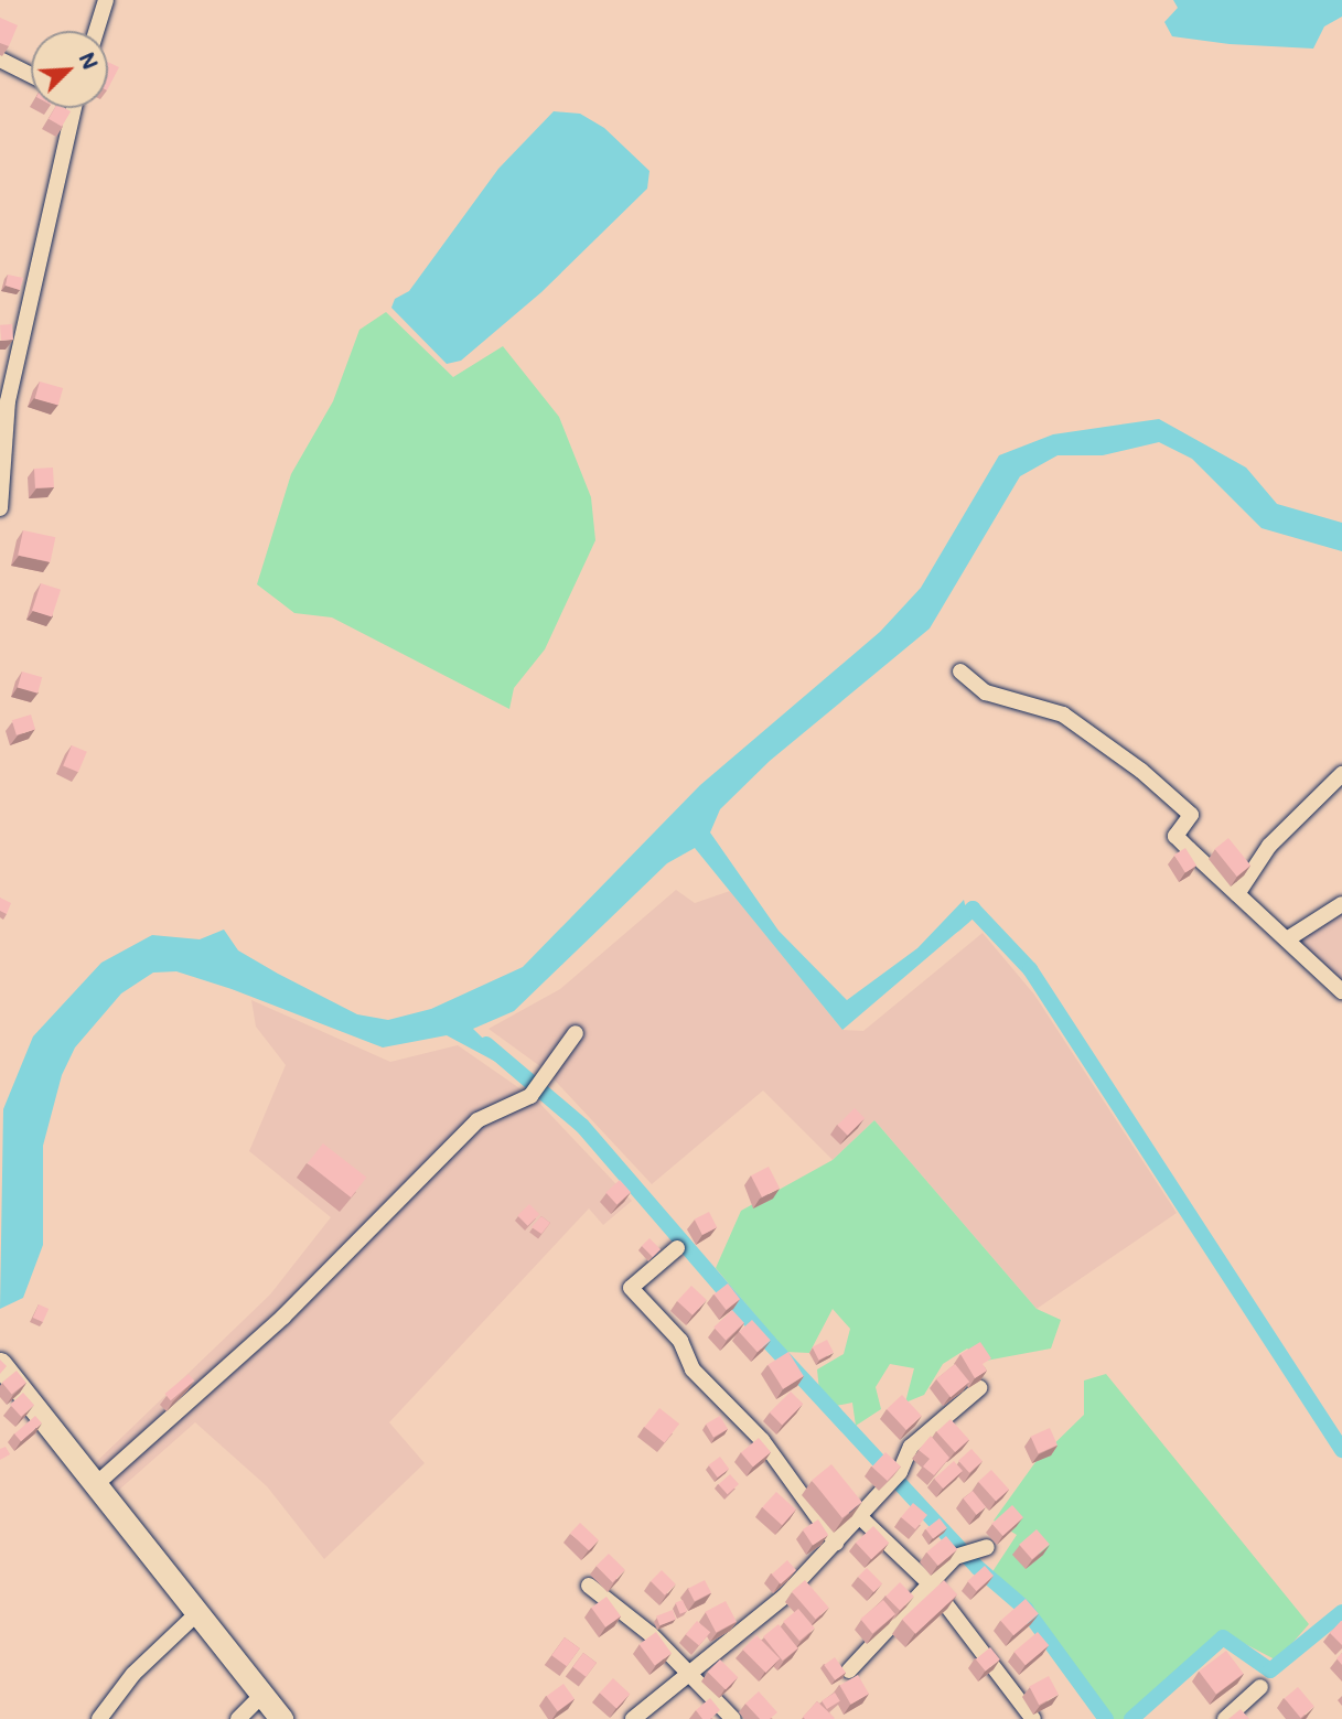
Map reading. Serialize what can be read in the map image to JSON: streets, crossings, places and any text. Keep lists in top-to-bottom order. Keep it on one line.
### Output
{"north":"top right"}
